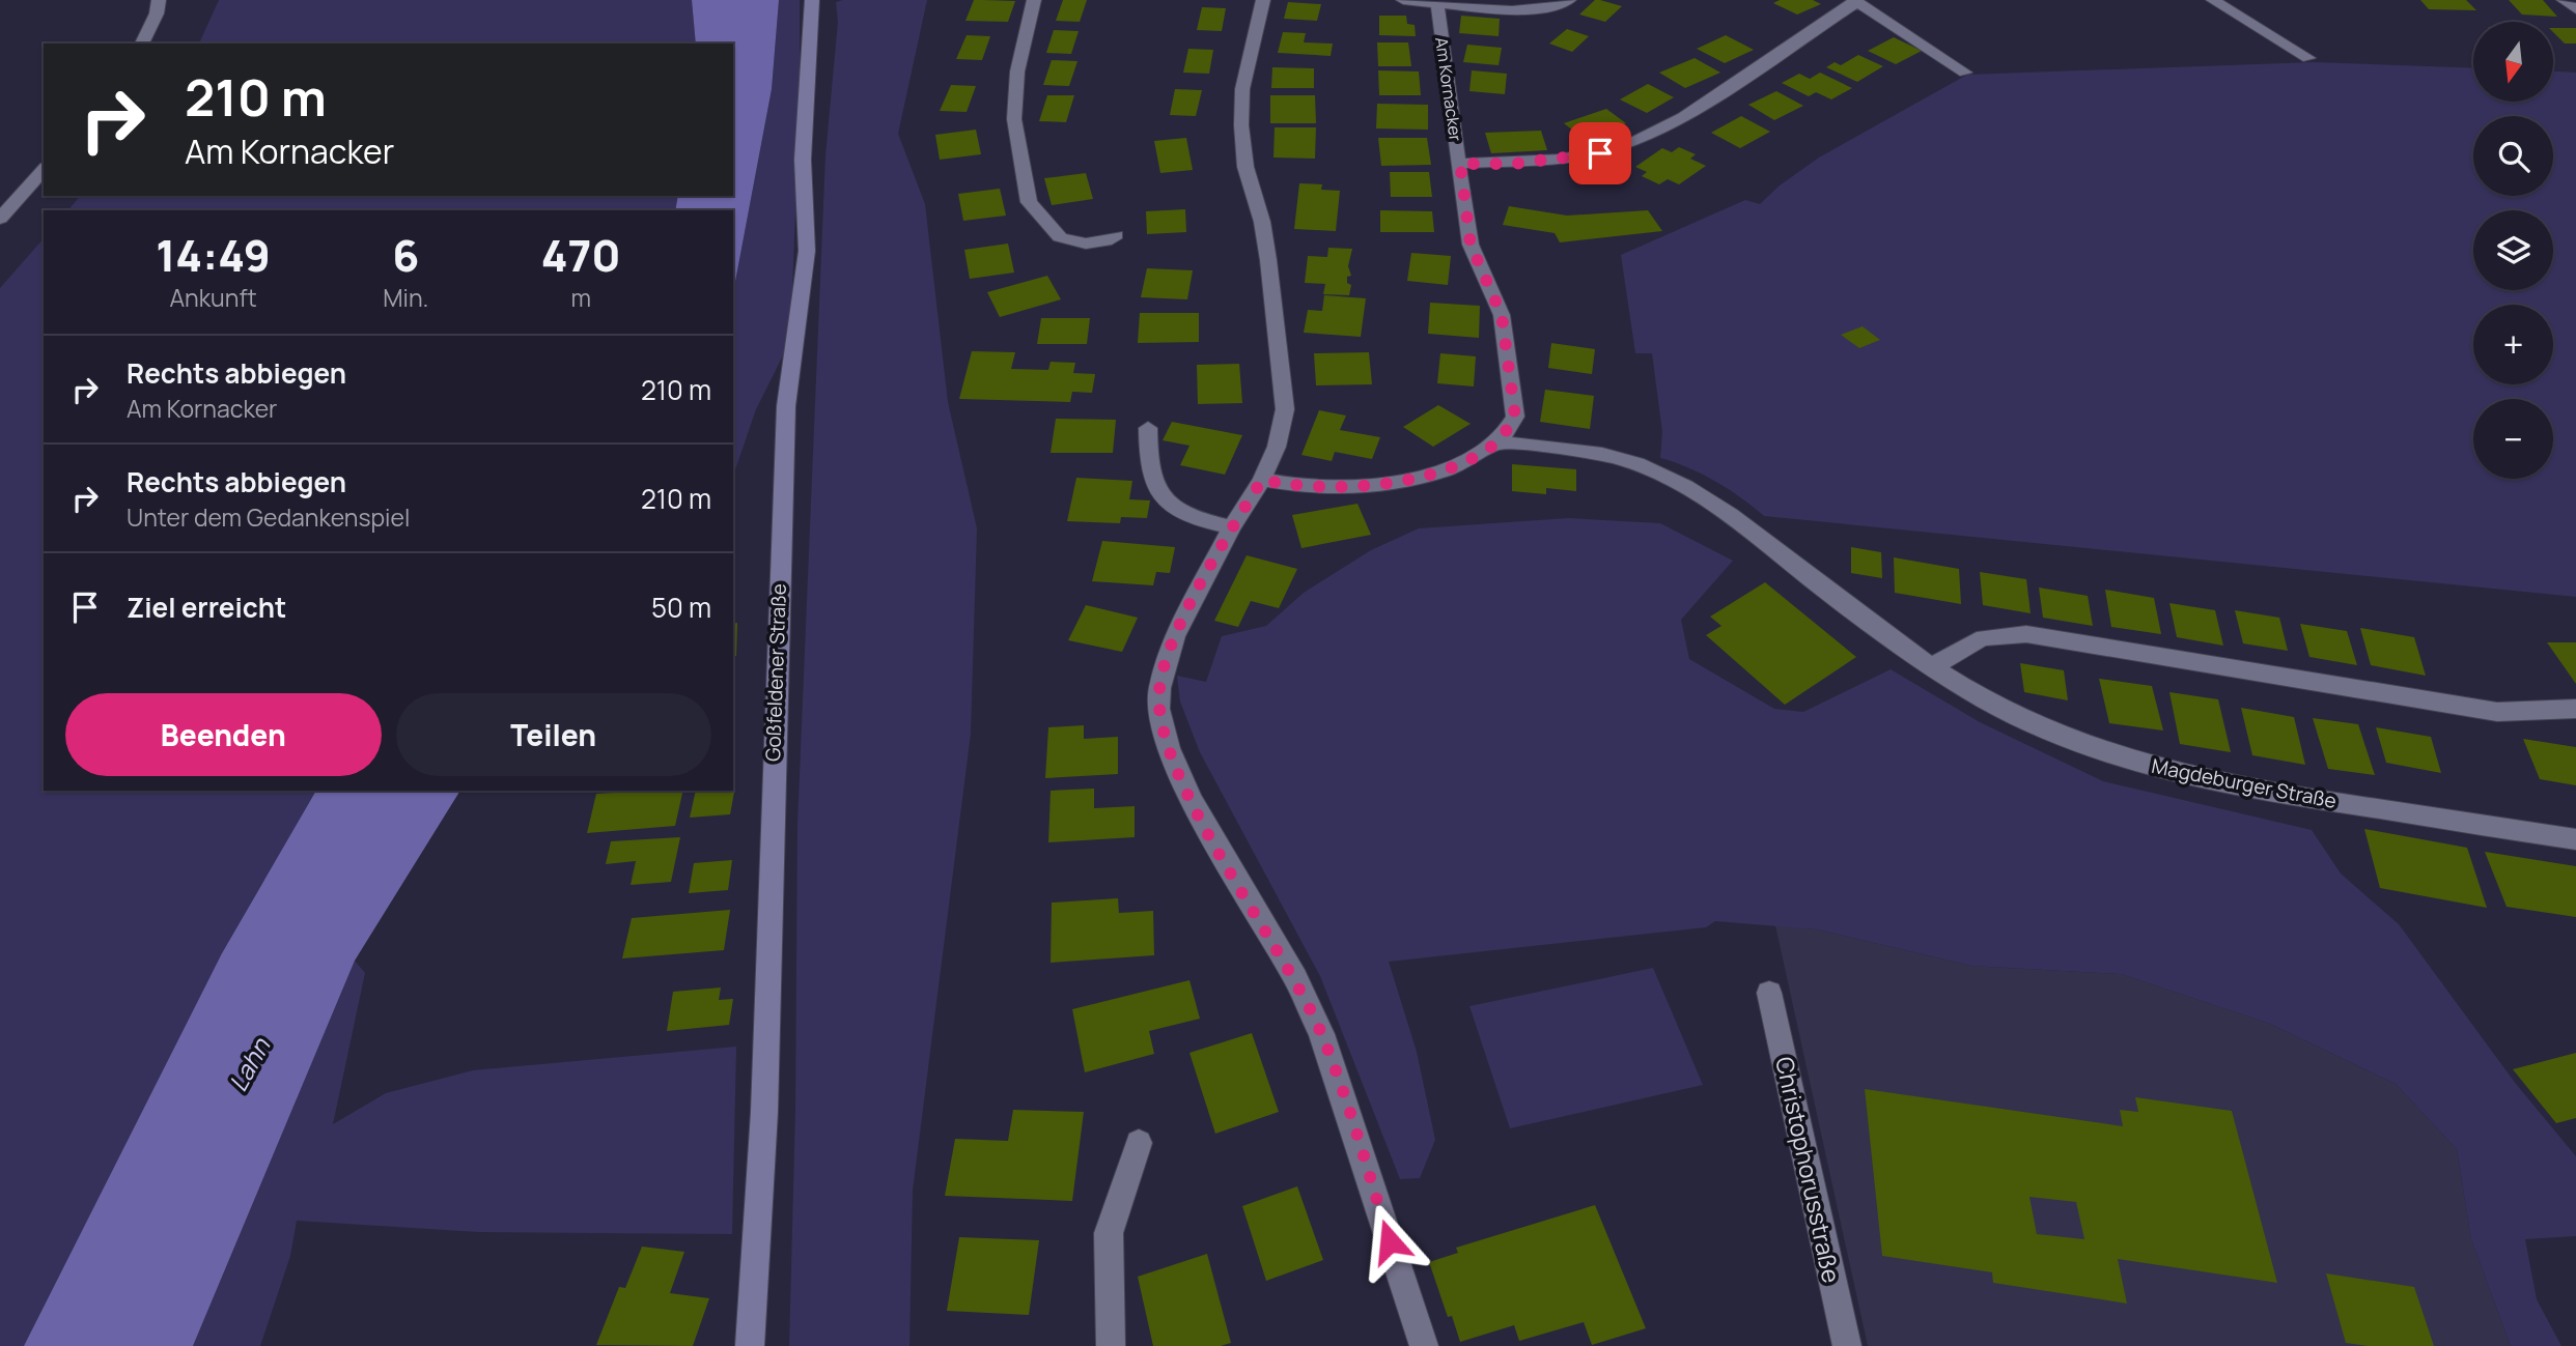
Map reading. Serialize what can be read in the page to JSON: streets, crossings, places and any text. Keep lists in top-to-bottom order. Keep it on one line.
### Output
{"streets":{"main road":["Goßfeldener Straße"],"street":["Am Kornacker","Magdeburger Straße","Christophorusstraße"]},"crossings":[["Am Kornacker","Magdeburger Straße"]],"water":["Lahn"],"north":"bottom","page":{"map_buttons":["+","−"],"turn":["210 m","Am Kornacker"],"eta":["14:49","Ankunft","6","Min.","470","m"],"list":[{"name":"Rechts abbiegen","note":"Am Kornacker","value":"210 m"},{"name":"Rechts abbiegen","note":"Unter dem Gedankenspiel","value":"210 m"},{"name":"Ziel erreicht","value":"50 m"}],"buttons":["Beenden","Teilen"]}}
